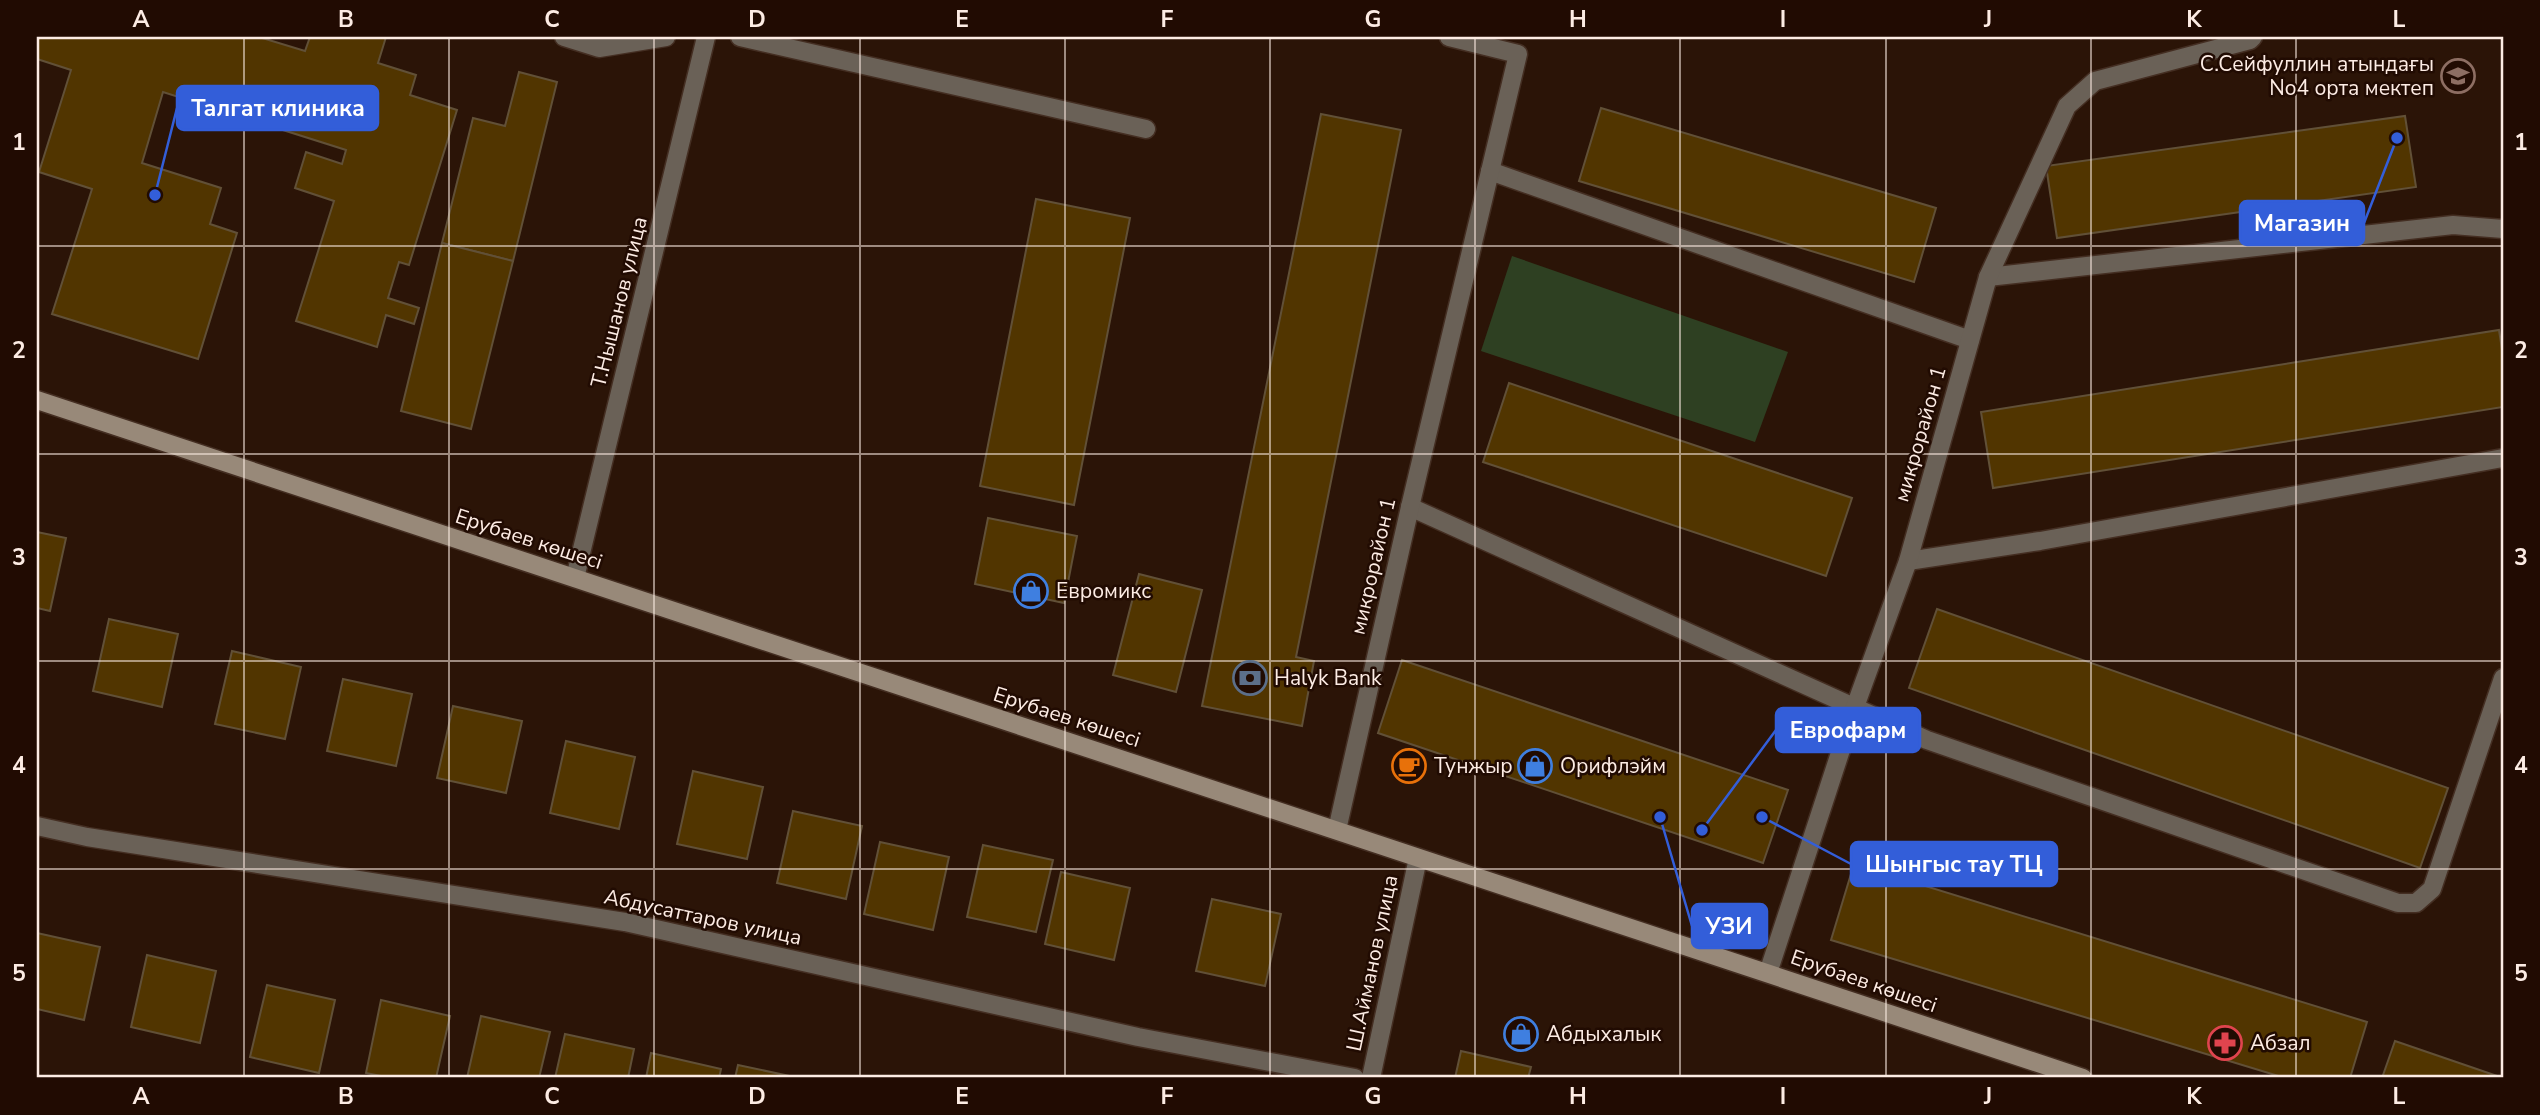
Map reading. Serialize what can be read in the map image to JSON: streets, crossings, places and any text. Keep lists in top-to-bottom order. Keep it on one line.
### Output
{"streets":{"main road":["Ерубаев көшесі"],"street":["Т.Нышанов улица","микрорайон 1","Абдусаттаров улица","Ш.Айманов улица"]},"crossings":[["Т.Нышанов улица","Ерубаев көшесі"],["микрорайон 1","Ерубаев көшесі"],["Ерубаев көшесі","Ш.Айманов улица"]],"places":{"school or university":["С.Сейфуллин атындағы No4 орта мектеп"],"other":["Магазин","Талгат клиника","УЗИ","Шынгыс тау ТЦ","Еврофарм"],"shop":["Евромикс","Орифлэйм","Абдыхалык"],"bank":["Halyk Bank"],"cafe":["Тунжыр"],"pharmacy":["Абзал"]},"grid":{"columns":["A","B","C","D","E","F","G","H","I","J","K","L"],"rows":["1","2","3","4","5"]}}
